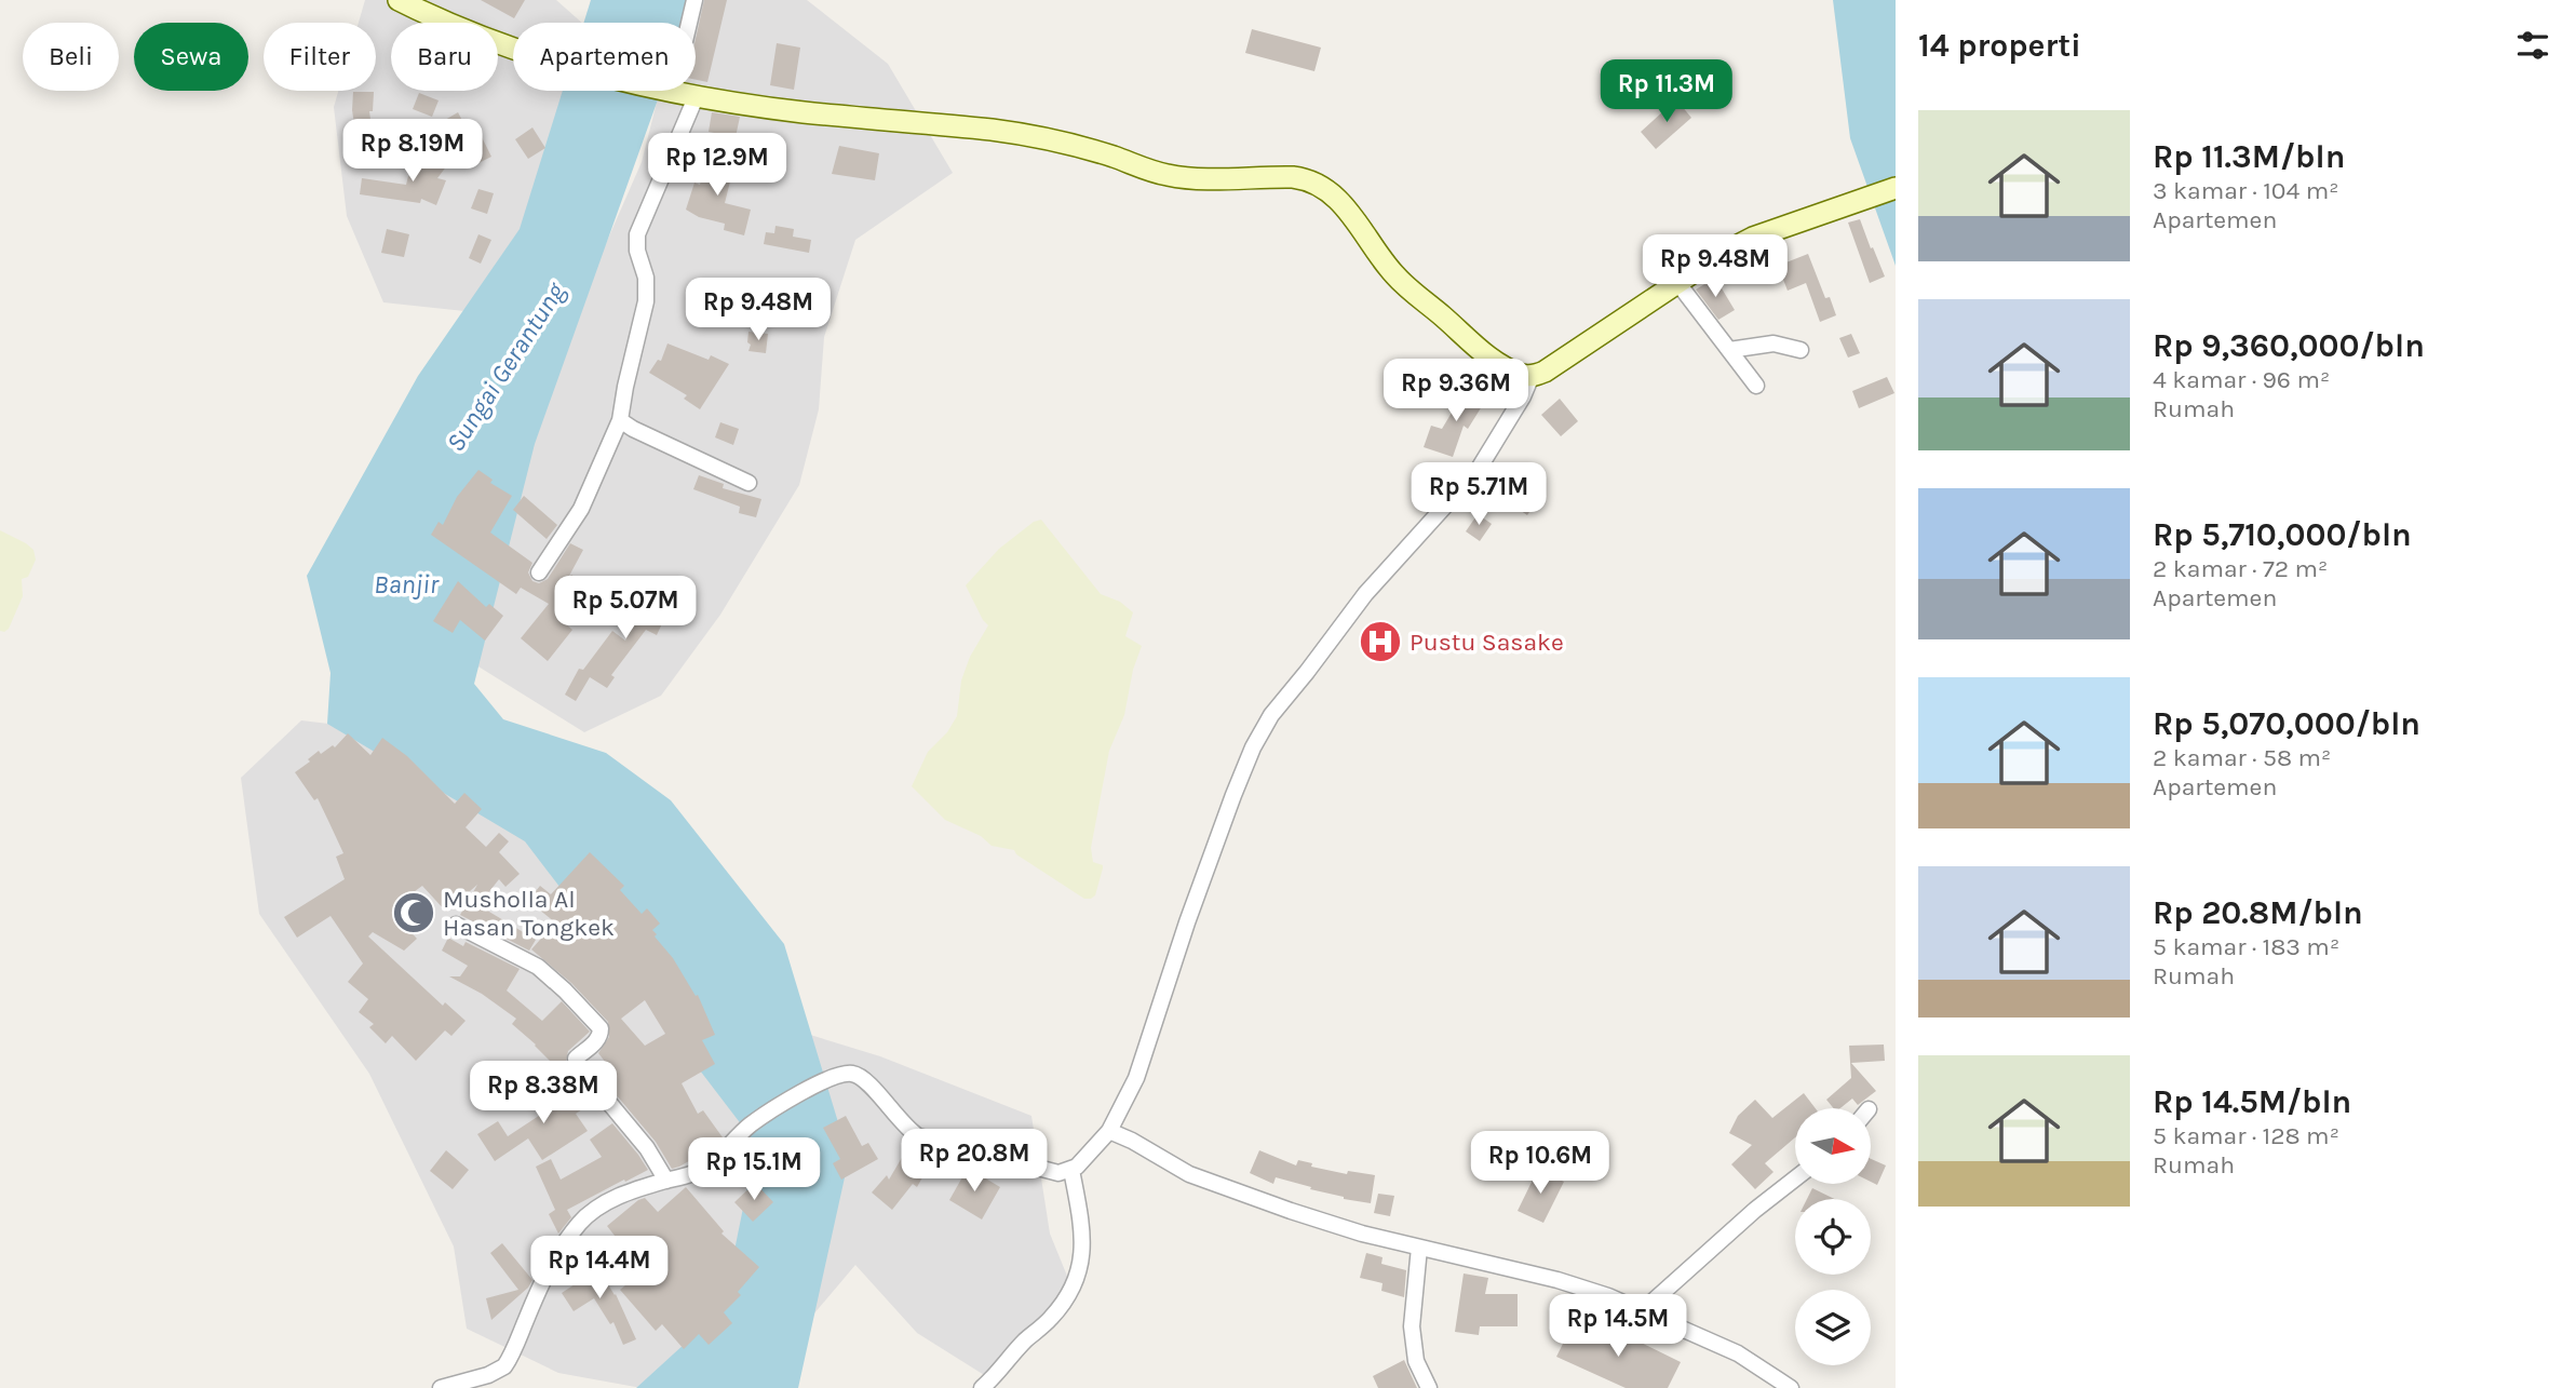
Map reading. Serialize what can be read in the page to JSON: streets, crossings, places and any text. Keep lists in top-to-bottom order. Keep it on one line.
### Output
{"water":["Sungai Gerantung","Banjir"],"places":{"hospital":["Pustu Sasake"],"mosque":["Musholla Al Hasan Tongkek"]},"north":"right","page":{"heading":"14 properti","chip":["Beli","Sewa","Filter","Baru","Apartemen"],"price":["Rp 11.3M","Rp 8.19M","Rp 12.9M","Rp 9.48M","Rp 9.48M","Rp 9.36M","Rp 5.71M","Rp 5.07M","Rp 8.38M","Rp 20.8M","Rp 10.6M","Rp 15.1M","Rp 14.4M","Rp 14.5M"],"list":[{"name":"Rp 11.3M/bln","note":"3 kamar · 104 m² · Apartemen"},{"name":"Rp 9,360,000/bln","note":"4 kamar · 96 m² · Rumah"},{"name":"Rp 5,710,000/bln","note":"2 kamar · 72 m² · Apartemen"},{"name":"Rp 5,070,000/bln","note":"2 kamar · 58 m² · Apartemen"},{"name":"Rp 20.8M/bln","note":"5 kamar · 183 m² · Rumah"},{"name":"Rp 14.5M/bln","note":"5 kamar · 128 m² · Rumah"}]}}
